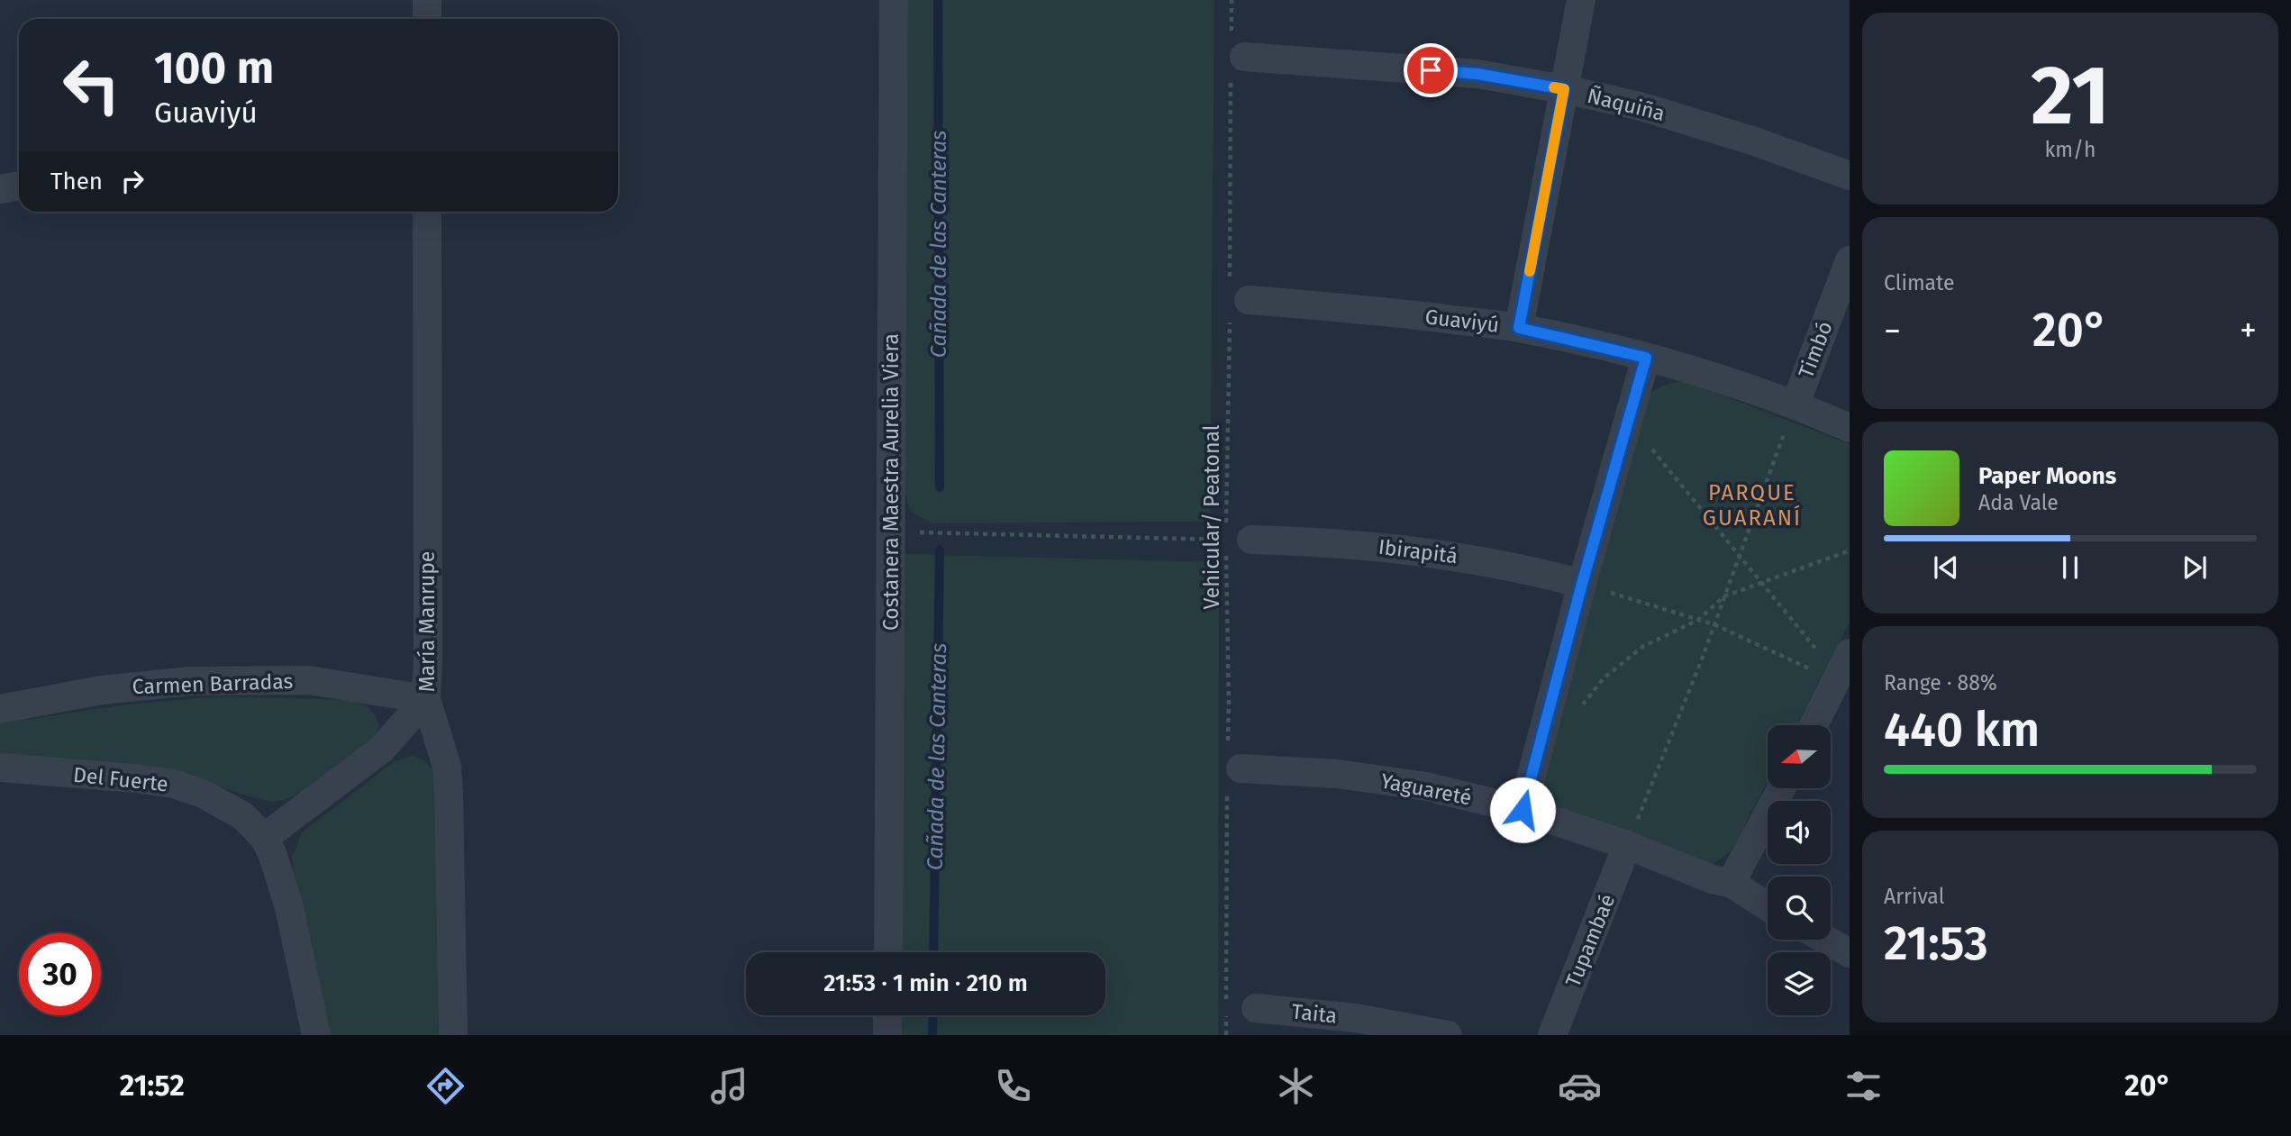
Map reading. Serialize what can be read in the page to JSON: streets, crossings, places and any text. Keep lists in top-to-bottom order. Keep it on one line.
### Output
{"streets":{"street":["Ñaquiña","Guaviyú","Timbó","Costanera Maestra Aurelia Viera","Ibirapitá","María Manrupe","Carmen Barradas","Del Fuerte","Yaguareté","Tupambaé","Taita"],"path":["Vehicular/ Peatonal"]},"crossings":[["Ñaquiña","Vehicular/ Peatonal"],["Guaviyú","Timbó"],["Guaviyú","Vehicular/ Peatonal"],["Vehicular/ Peatonal","Ibirapitá"],["Vehicular/ Peatonal","Yaguareté"],["María Manrupe","Carmen Barradas"],["Yaguareté","Tupambaé"]],"districts":["PARQUE GUARANÍ"],"water":["Cañada de las Canteras"],"north":"left","page":{"tile":[["21","km/h"],"Climate",["Range · 88%","440 km"],["Arrival","21:53"]],"turn":["100 m","Guaviyú"],"then":"Then","heat":["−","20°","+"],"song":["Paper Moons","Ada Vale"],"limit":"30","trip":"21:53 · 1 min · 210 m","tabs":["21:52","20°"]}}
